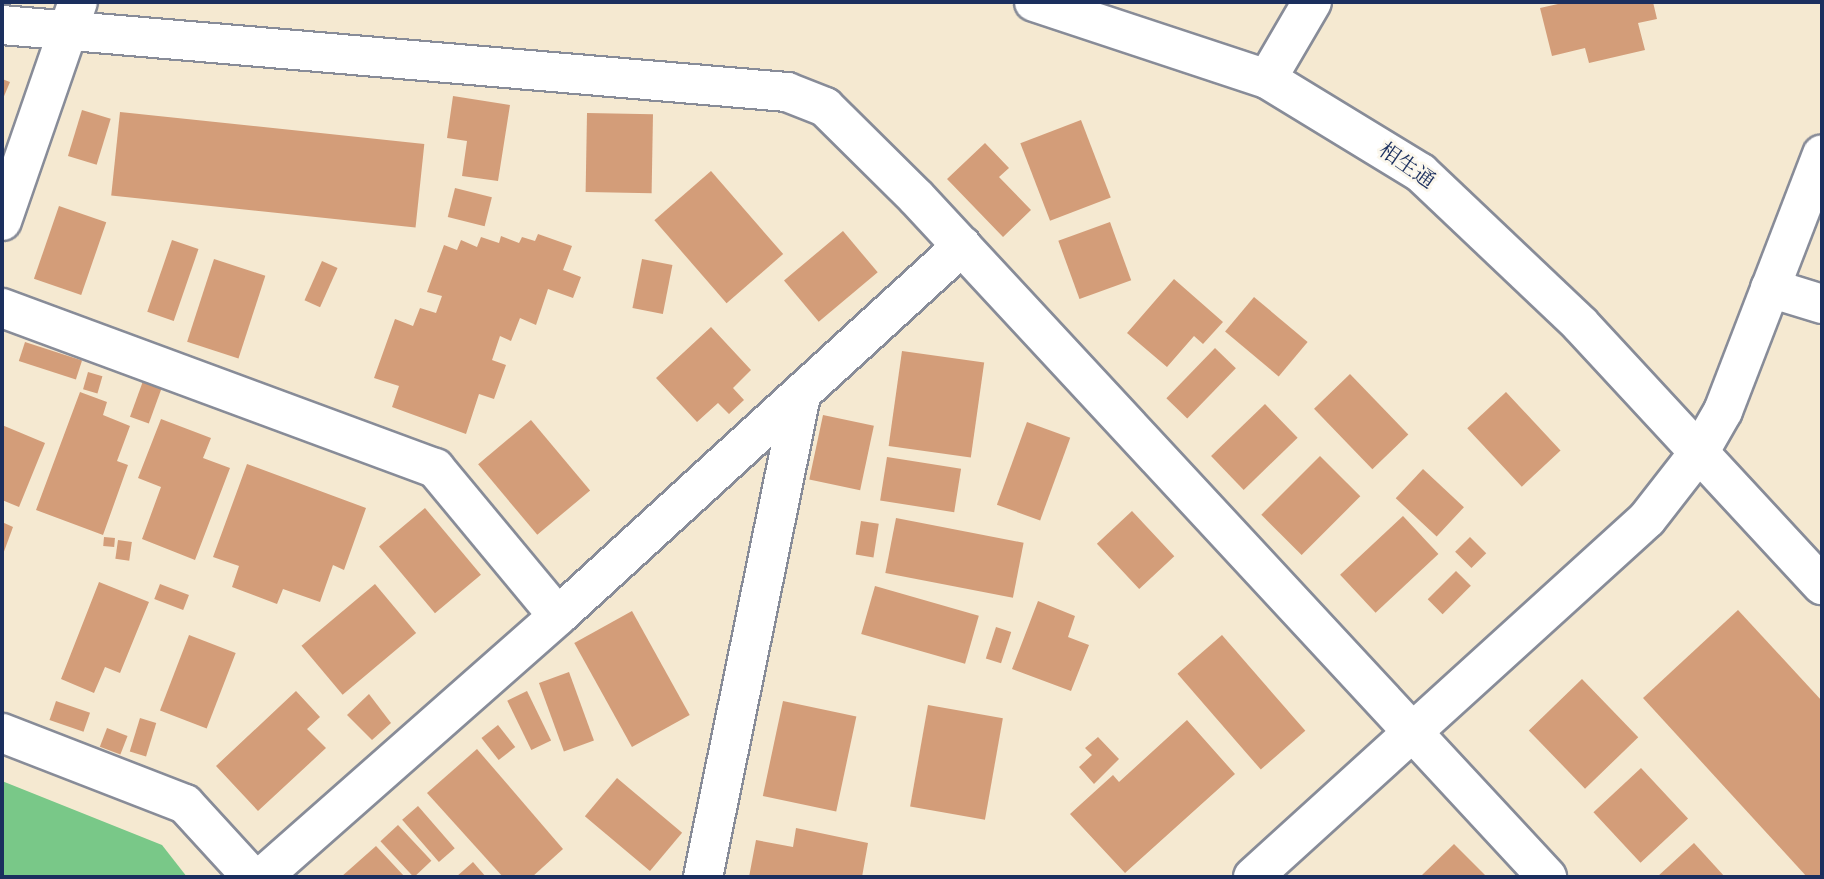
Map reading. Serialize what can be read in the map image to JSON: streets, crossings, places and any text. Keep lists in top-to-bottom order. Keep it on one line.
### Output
{"streets":{"street":["相生通"]}}
